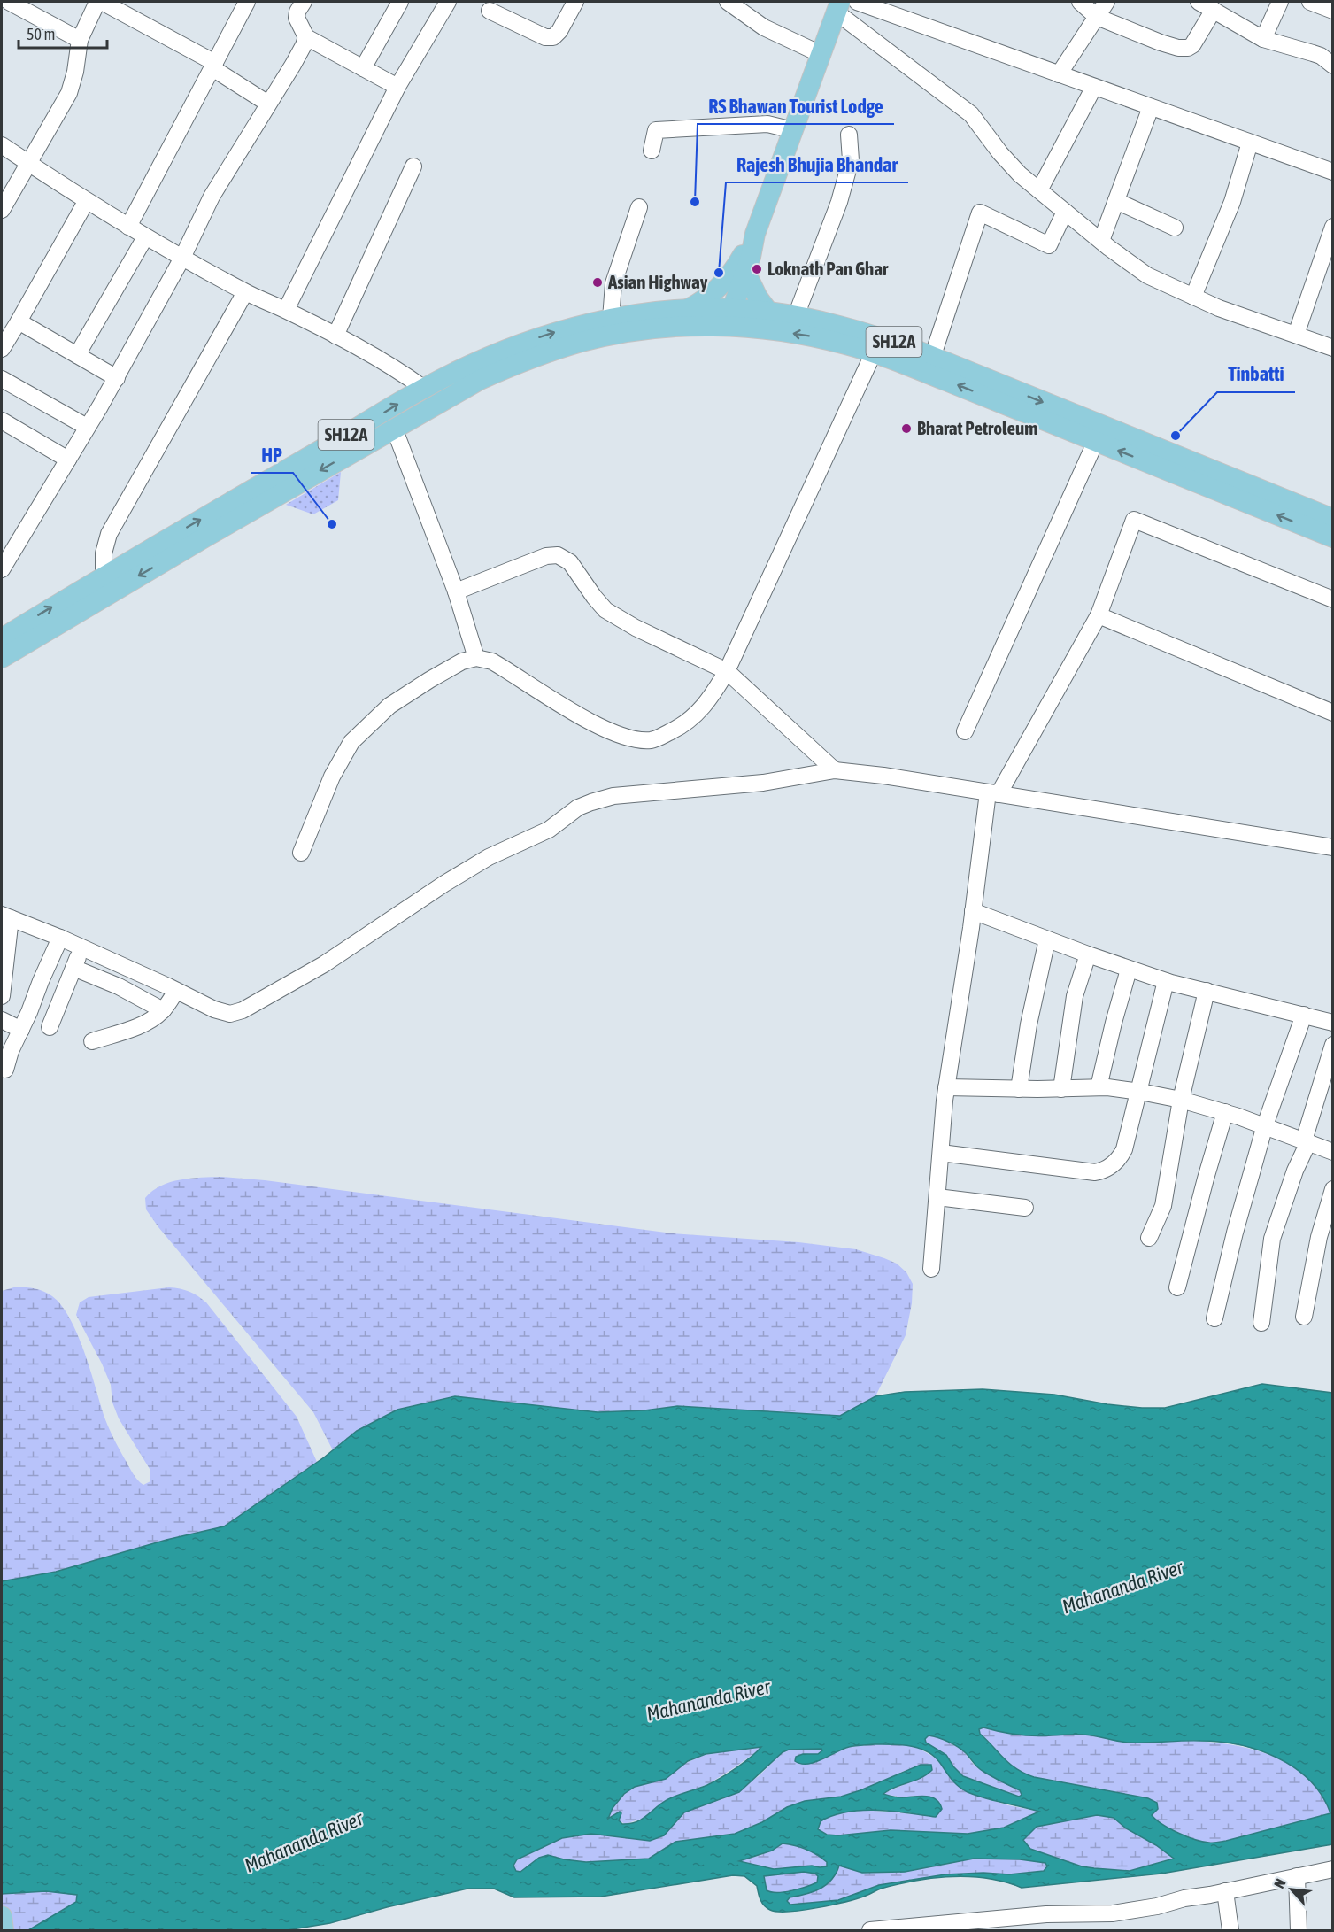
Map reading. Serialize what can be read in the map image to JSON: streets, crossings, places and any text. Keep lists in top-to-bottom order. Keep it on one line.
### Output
{"streets":{"main road":["SH12A"]},"water":["Mahananda River"],"places":["RS Bhawan Tourist Lodge","Loknath Pan Ghar","Rajesh Bhujia Bhandar","Asian Highway","Bharat Petroleum","Tinbatti","HP"],"scale_bar":"50 m","north":"top left"}
